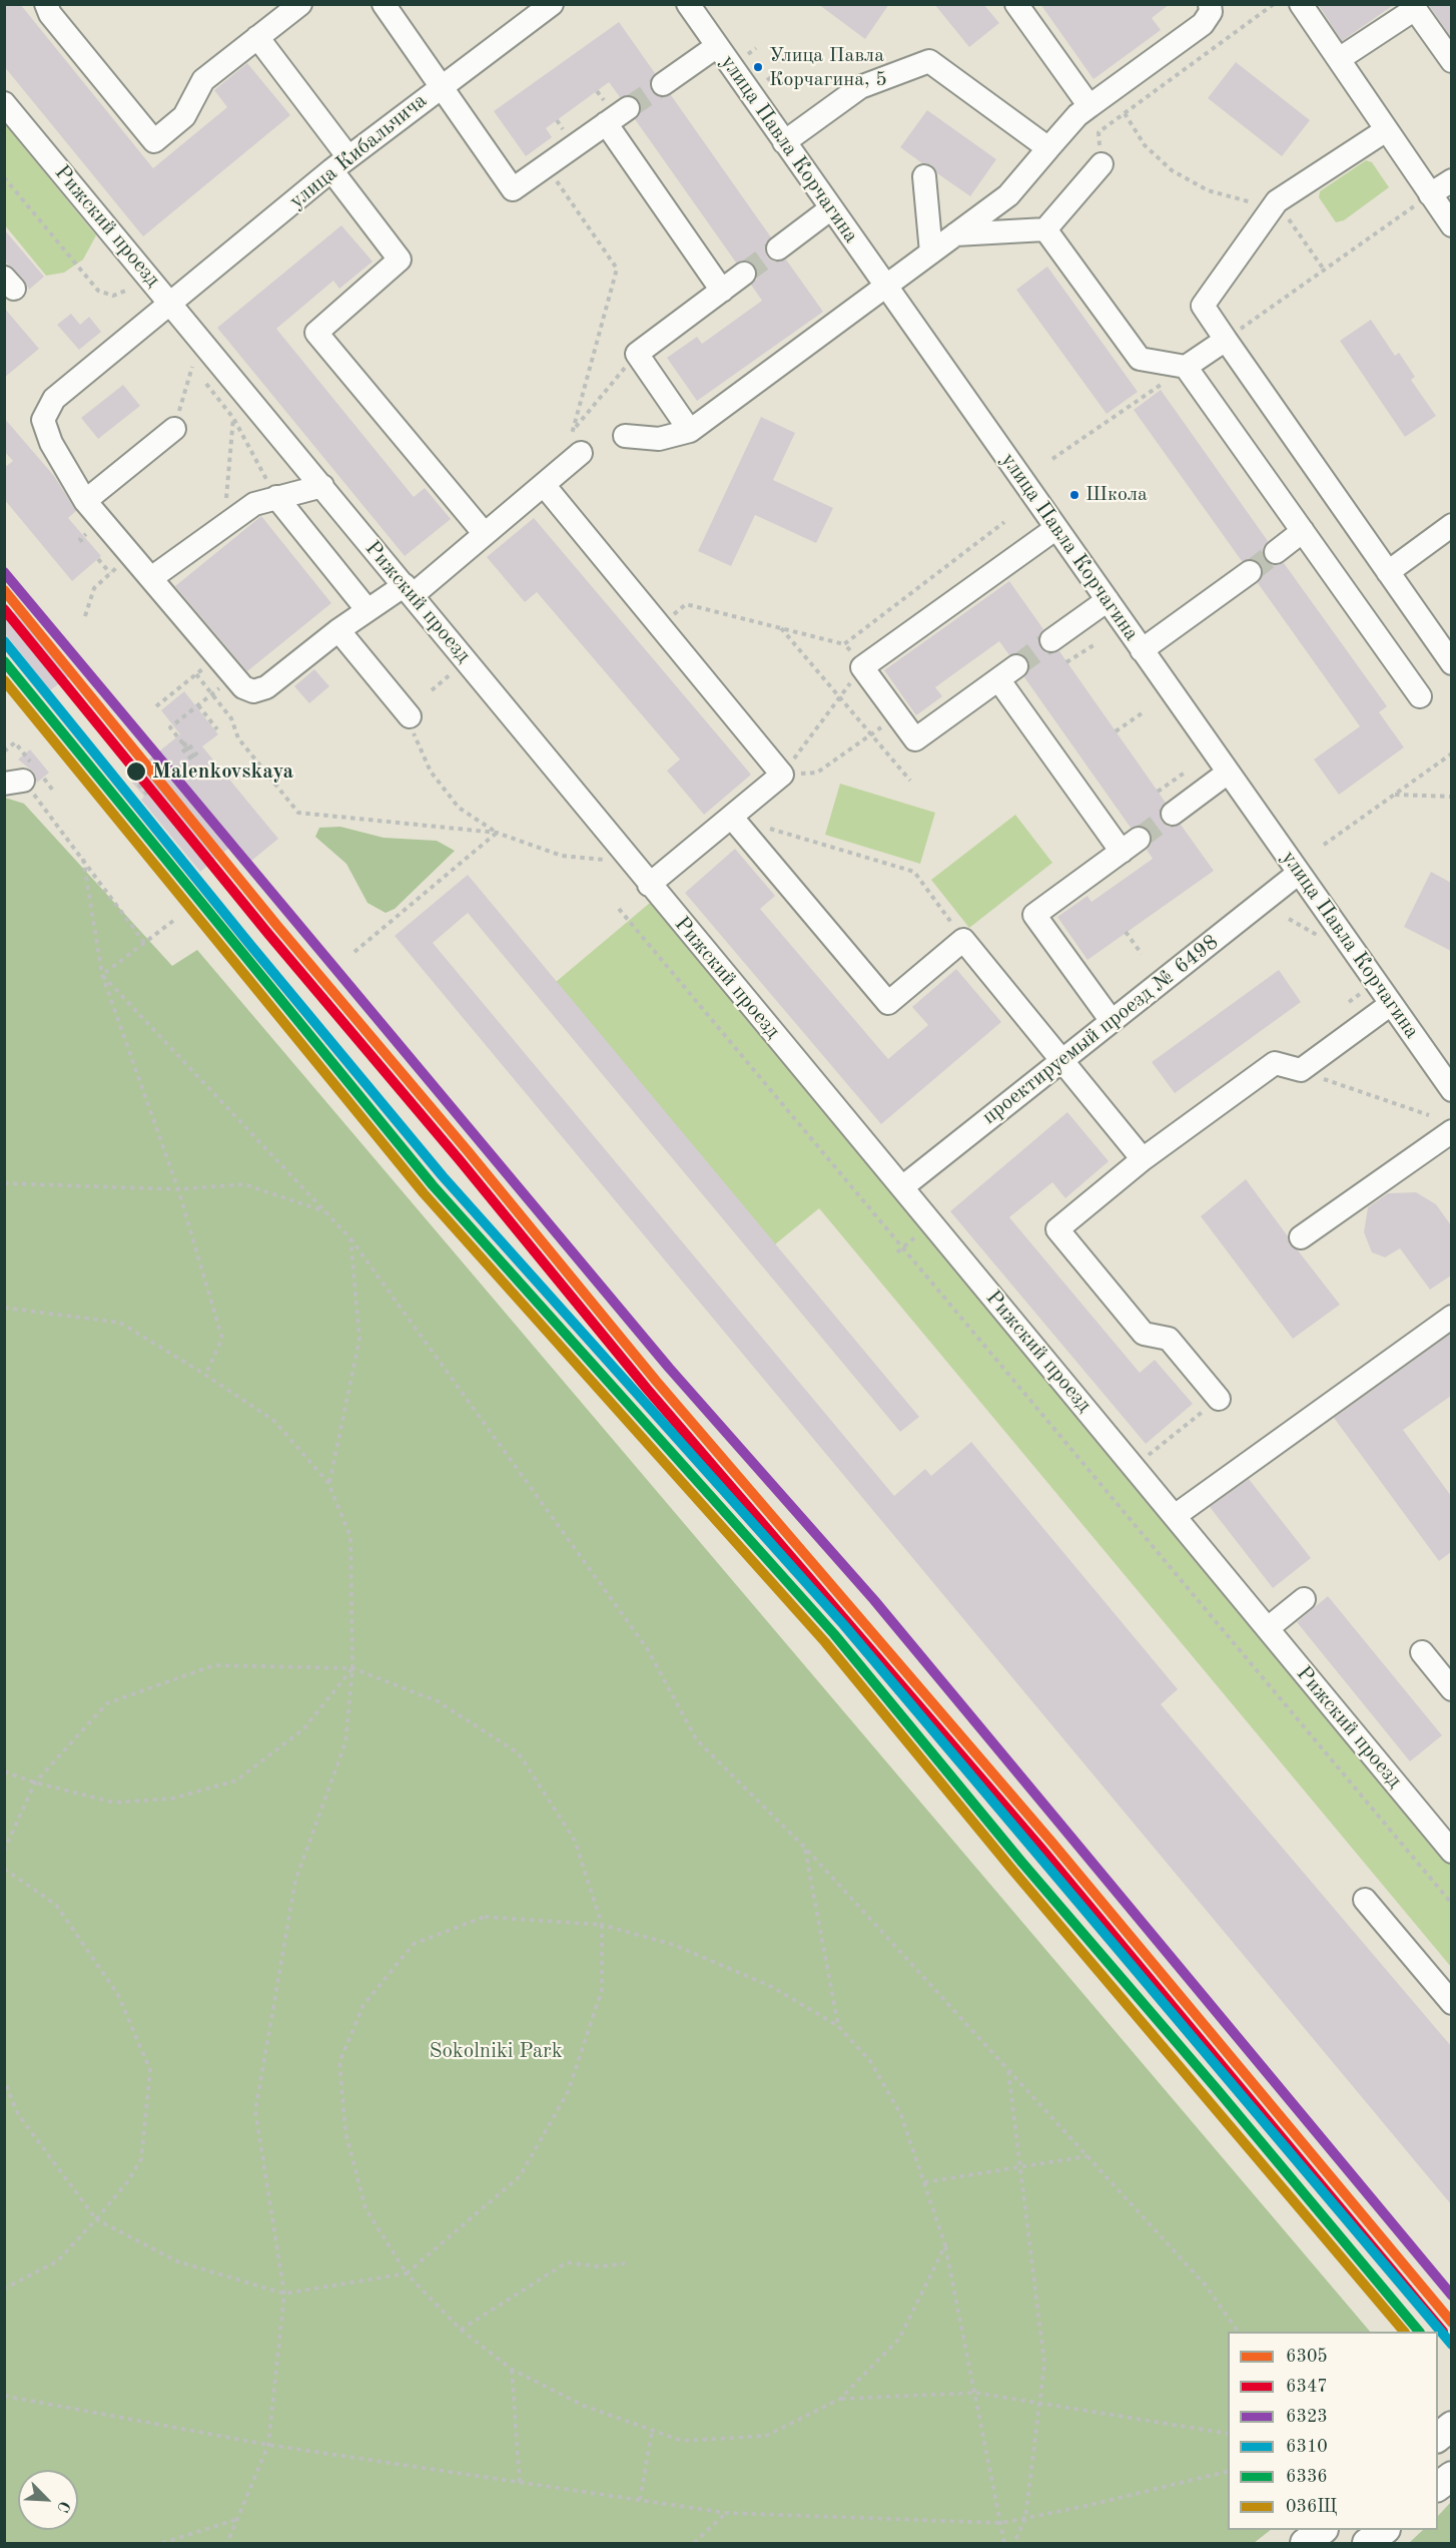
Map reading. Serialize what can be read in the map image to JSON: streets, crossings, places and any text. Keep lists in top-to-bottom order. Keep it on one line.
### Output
{"streets":{"street":["улица Павла Корчагина","улица Кибальчича","Рижский проезд","проектируемый проезд № 6498"]},"crossings":[["улица Павла Корчагина","проектируемый проезд № 6498"],["улица Кибальчича","Рижский проезд"],["Рижский проезд","проектируемый проезд № 6498"]],"parks":["Sokolniki Park"],"places":["Улица Павла Корчагина, 5","Школа","Malenkovskaya"],"lines":["transit line 6323","transit line 6305","transit line 6347","transit line 6310","transit line 6336","transit line 036Щ"],"legend":["6305","6347","6323","6310","6336","036Щ"],"north":"bottom right"}
